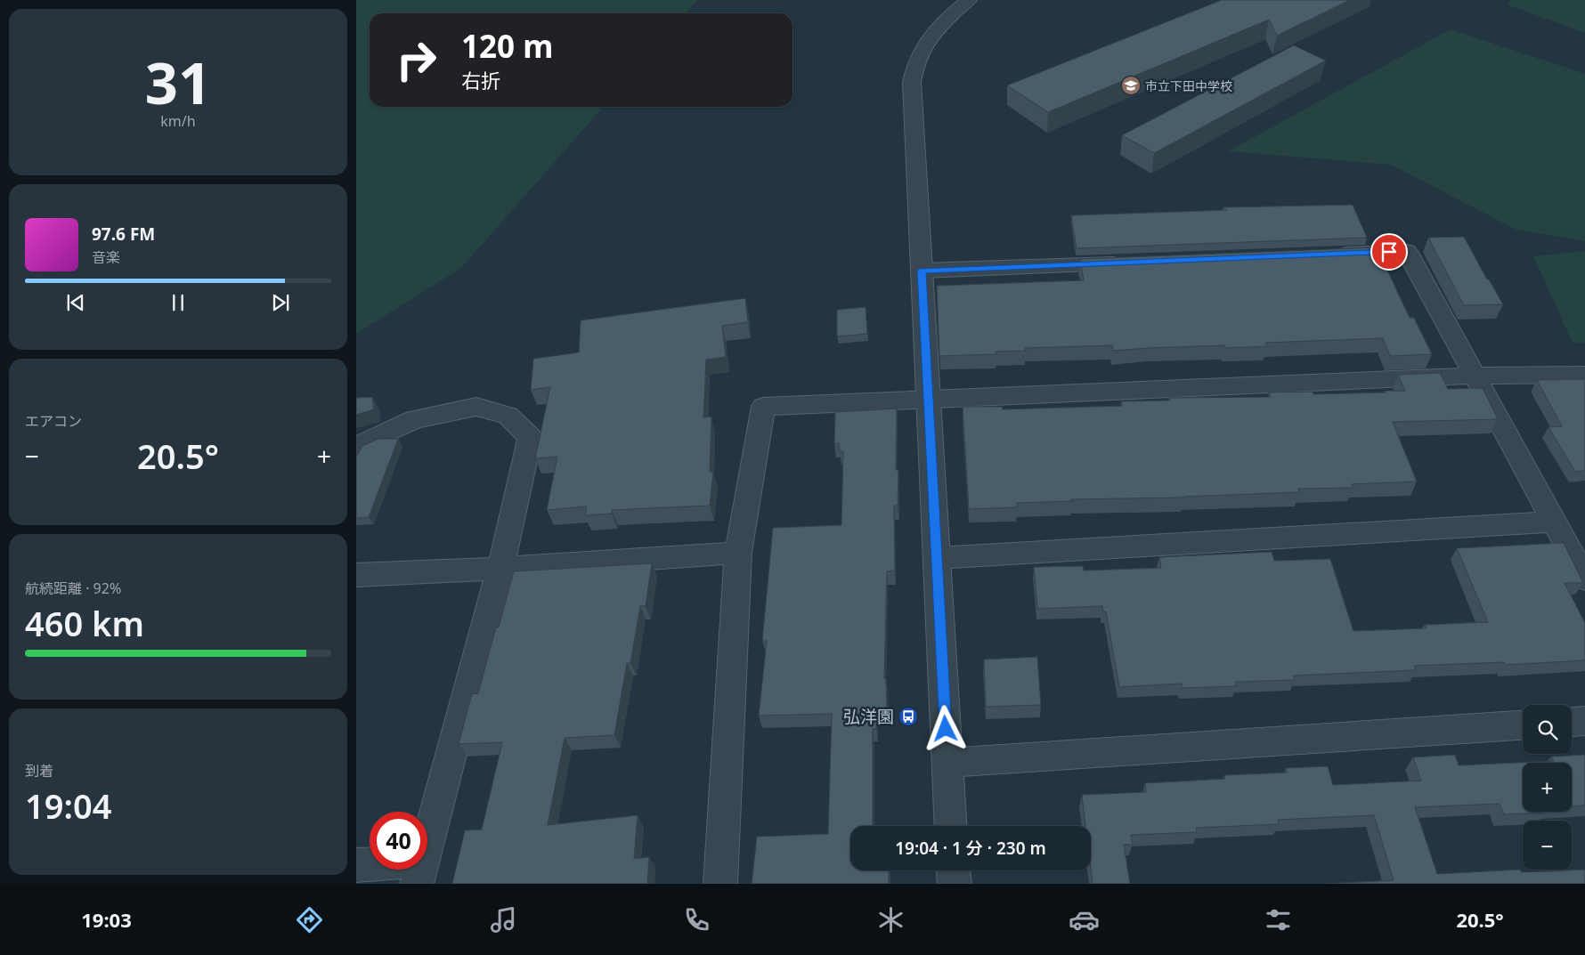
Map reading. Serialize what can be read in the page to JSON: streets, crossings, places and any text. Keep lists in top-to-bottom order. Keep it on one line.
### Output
{"places":{"school or university":["市立下田中学校"],"bus stop":["弘洋園"]},"page":{"tile":[["31","km/h"],"エアコン",["航続距離 · 92%","460 km"],["到着","19:04"]],"turn":["120 m","右折"],"song":["97.6 FM","音楽"],"heat":["−","20.5°","+"],"map_buttons":["+","−"],"limit":"40","trip":"19:04 · 1 分 · 230 m","tabs":["19:03","20.5°"]}}
